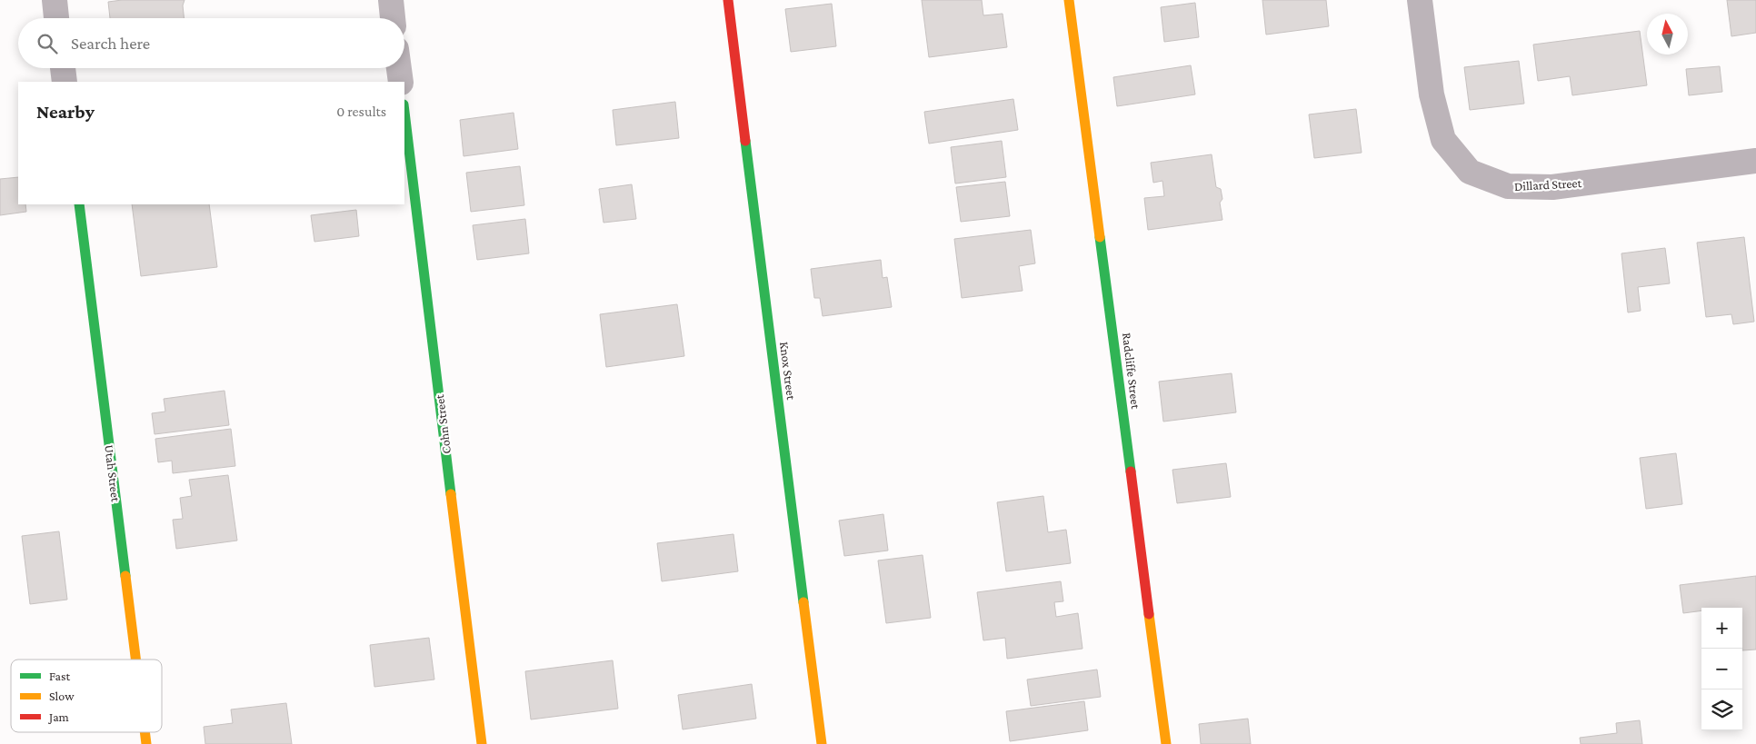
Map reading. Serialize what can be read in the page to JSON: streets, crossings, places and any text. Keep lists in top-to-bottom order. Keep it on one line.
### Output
{"streets":{"street":["Dillard Street","Knox Street","Radcliffe Street","Cohn Street","Utah Street"]},"legend":["Fast","Slow","Jam"],"north":"top","page":{"search":"Search here","heading":["Nearby","0 results"],"map_buttons":["+","−"]}}
